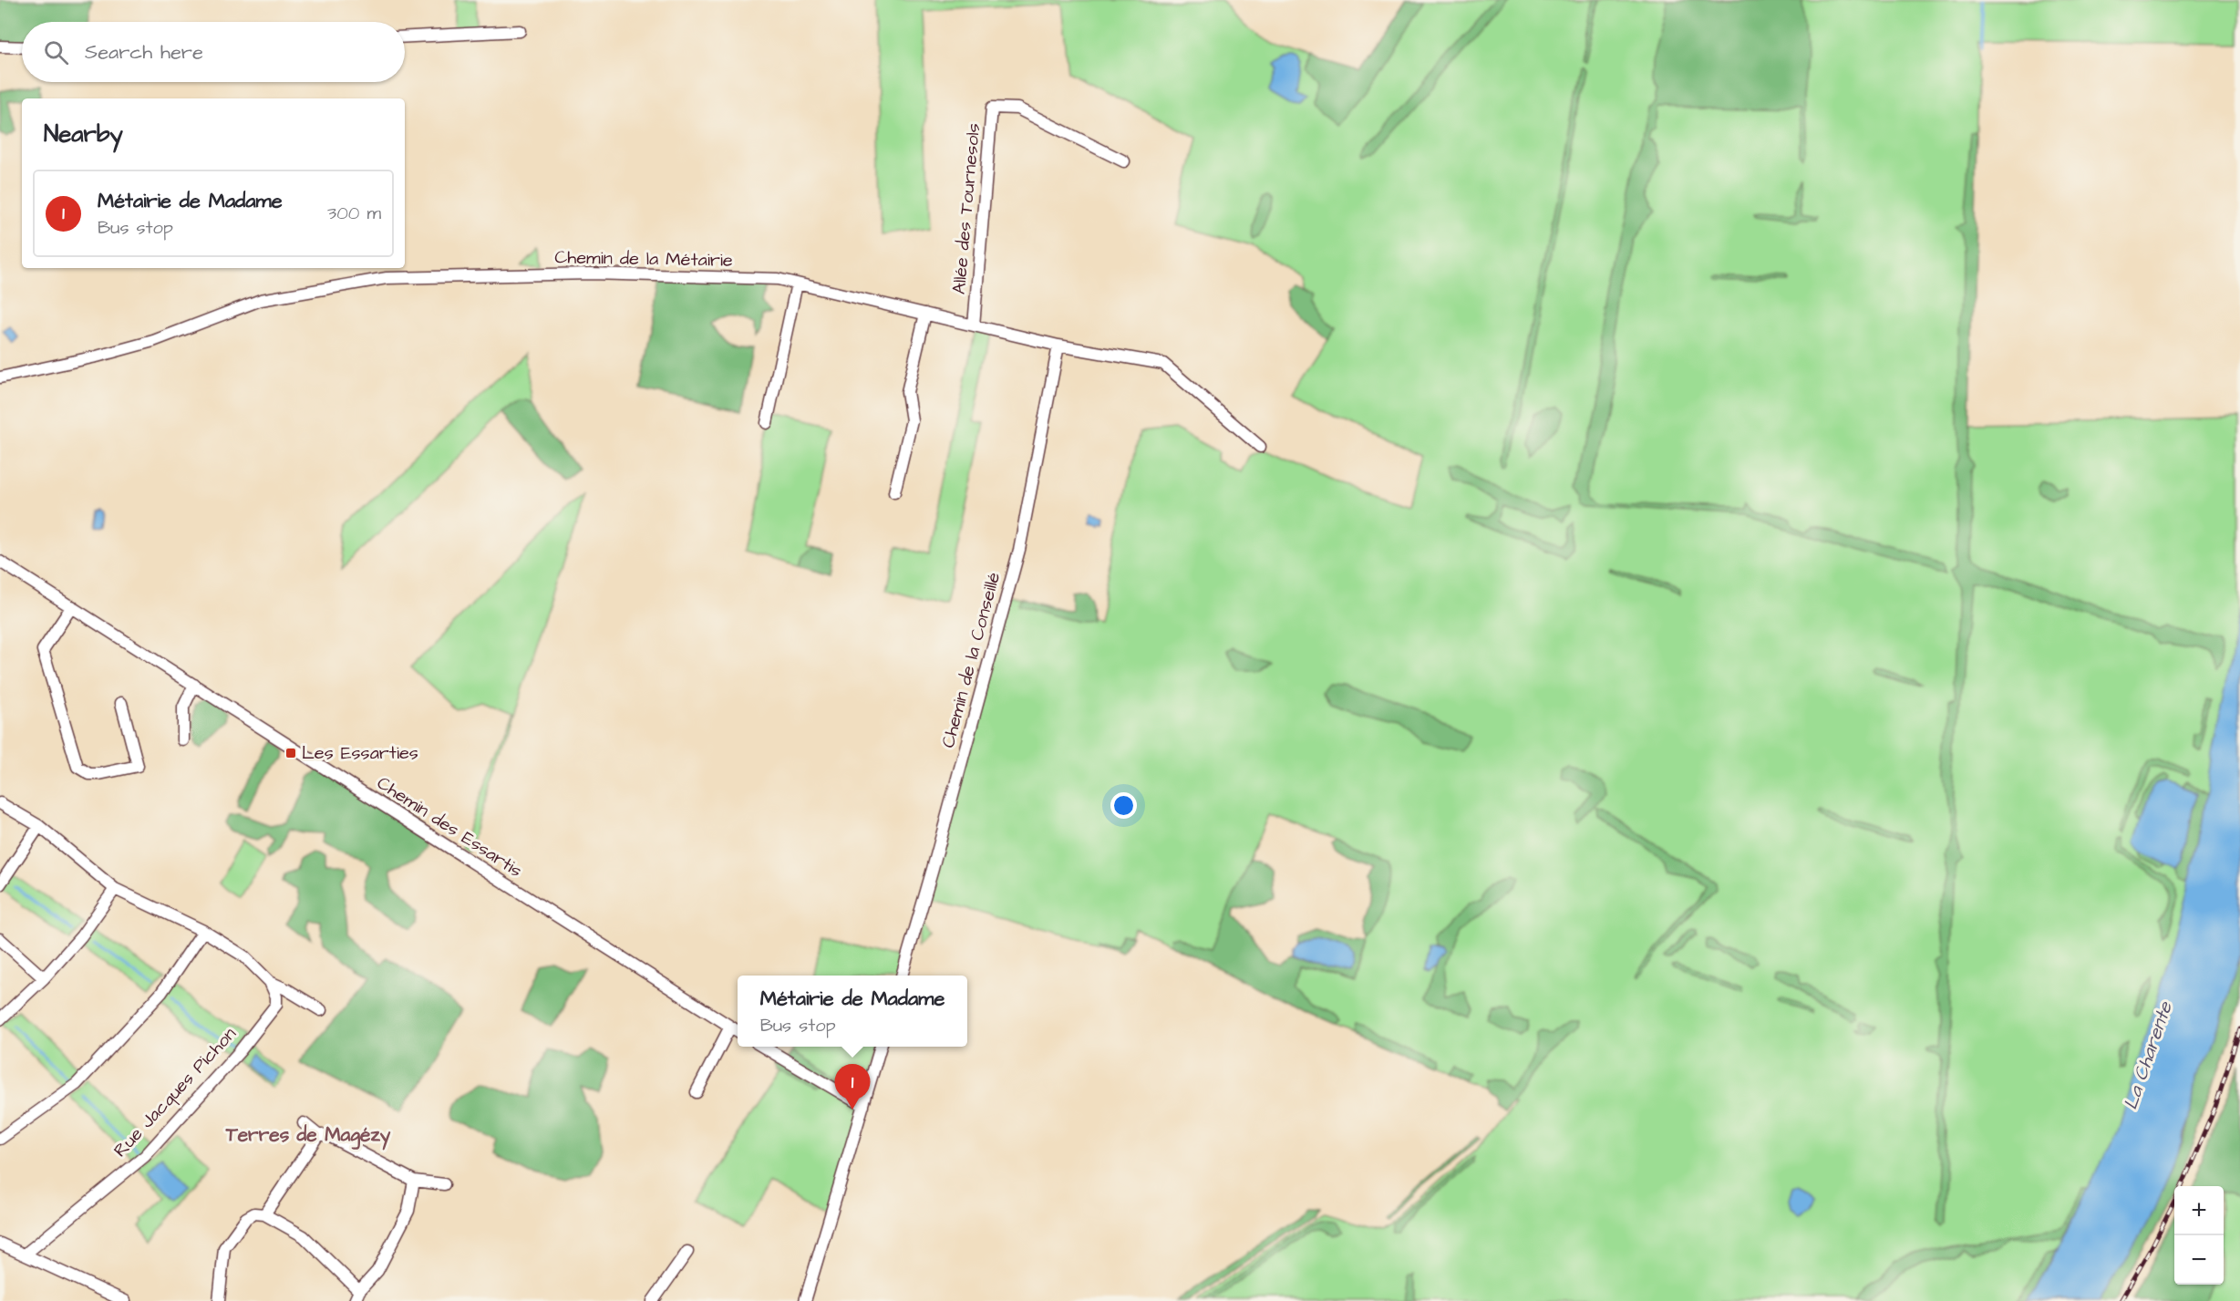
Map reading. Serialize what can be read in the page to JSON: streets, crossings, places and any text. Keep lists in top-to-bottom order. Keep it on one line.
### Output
{"streets":{"street":["Allée des Tournesols","Chemin de la Métairie","Chemin de la Conseillé","Chemin des Essartis","Rue Jacques Pichon"]},"crossings":[["Allée des Tournesols","Chemin de la Métairie"],["Chemin de la Métairie","Chemin de la Conseillé"]],"districts":["Terres de Magézy"],"water":["La Charente"],"places":{"transit":["Les Essarties"]},"page":{"search":"Search here","heading":"Nearby","list":[{"mark":"1","name":"Métairie de Madame","note":"Bus stop","value":"300 m"}],"popup":["Métairie de Madame","Bus stop"],"pins":"1","map_buttons":["+","−"]}}
